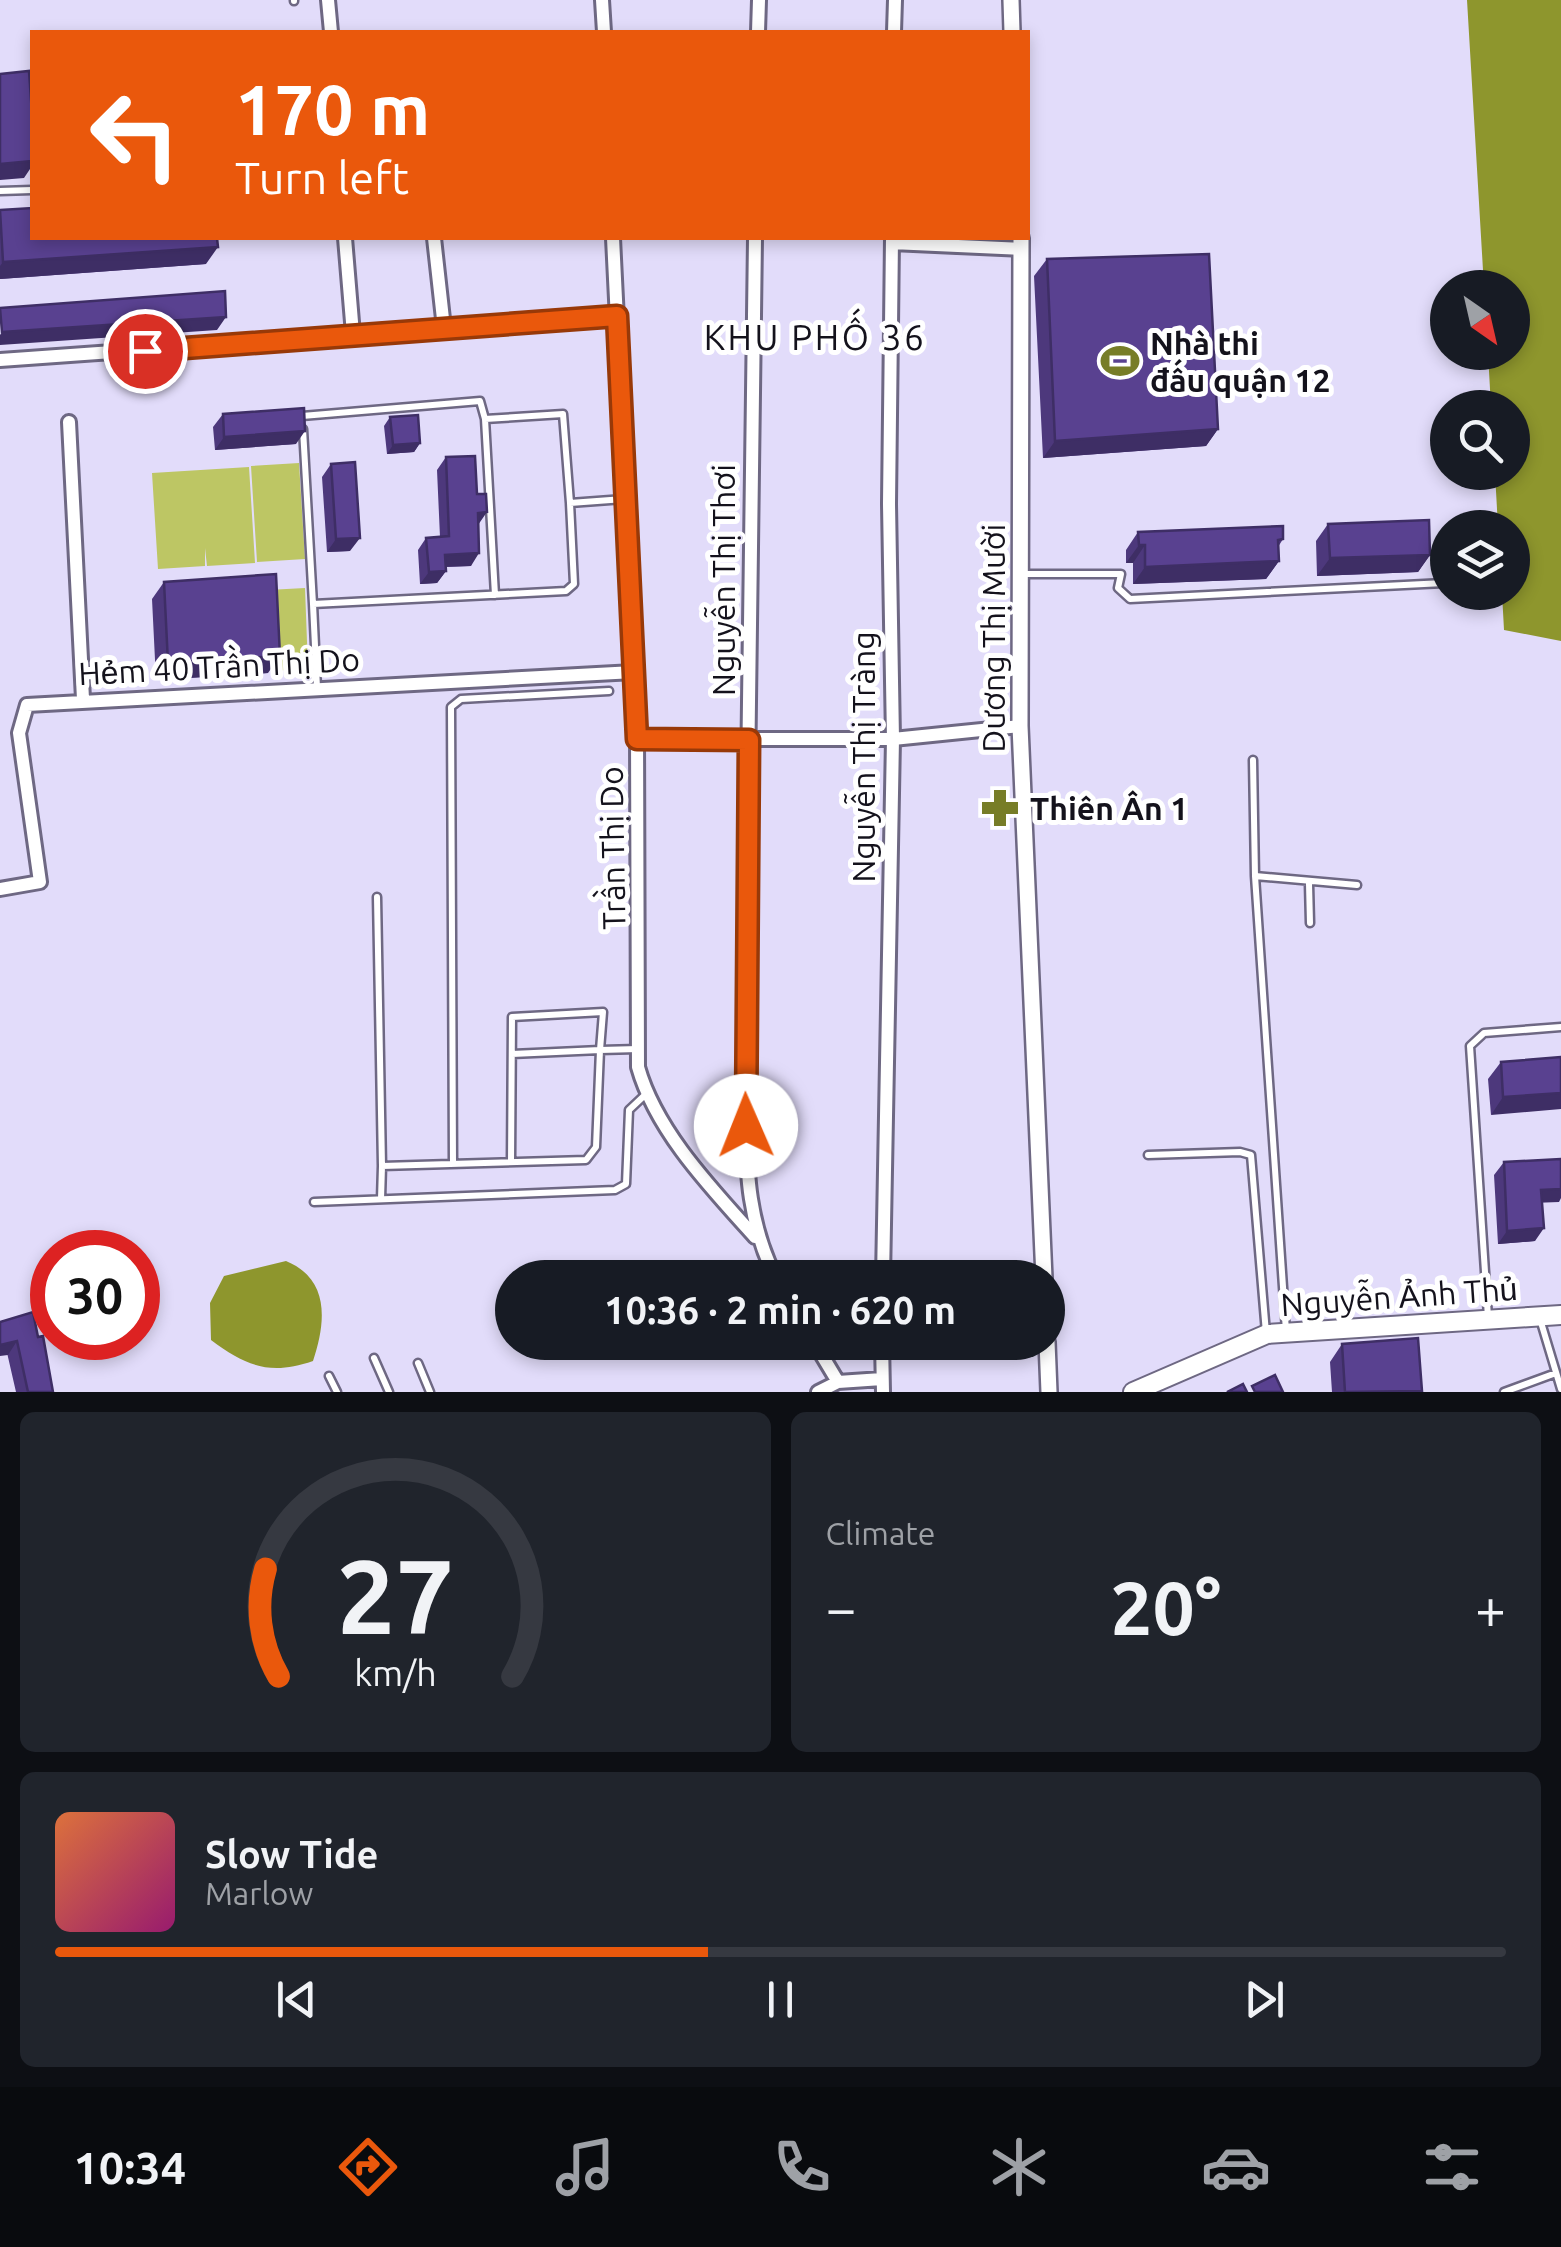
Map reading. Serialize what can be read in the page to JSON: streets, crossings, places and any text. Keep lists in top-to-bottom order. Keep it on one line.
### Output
{"streets":{"main road":["Nguyễn Ảnh Thủ"],"street":["Nguyễn Thị Thơi","Dương Thị Mười","Hẻm 40 Trần Thị Do","Nguyễn Thị Tràng","Trần Thị Do"]},"crossings":[["Nguyễn Thị Thơi","Trần Thị Do"],["Hẻm 40 Trần Thị Do","Trần Thị Do"]],"districts":["KHU PHỐ 36"],"places":{"sports":["Nhà thi đấu quận 12"],"pharmacy":["Thiên Ân 1"]},"north":"bottom right","page":{"turn":["170 m","Turn left"],"limit":"30","trip":"10:36 · 2 min · 620 m","tile":"Climate","heat":["−","20°","+"],"song":["Slow Tide","Marlow"],"tabs":"10:34","gauge":["27","km/h"]}}
